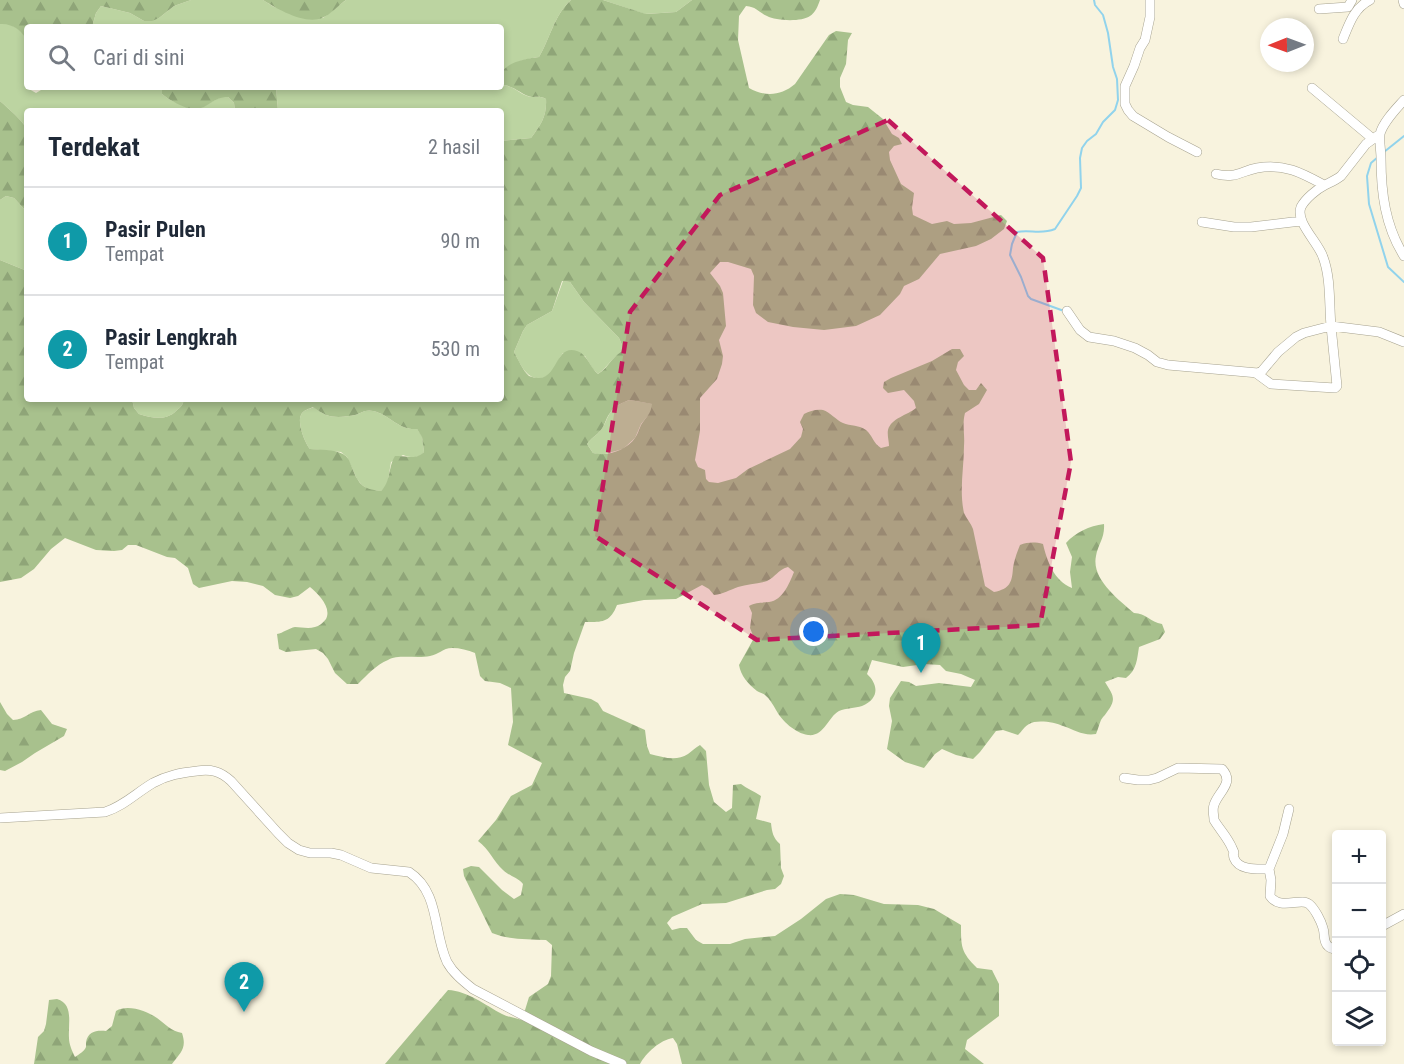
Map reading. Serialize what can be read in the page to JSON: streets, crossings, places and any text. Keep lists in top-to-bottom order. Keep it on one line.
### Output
{"north":"left","page":{"search":"Cari di sini","heading":["Terdekat","2 hasil"],"list":[{"mark":"1","name":"Pasir Pulen","note":"Tempat","value":"90 m"},{"mark":"2","name":"Pasir Lengkrah","note":"Tempat","value":"530 m"}],"pins":["1","2"],"map_buttons":["+","−"]}}
